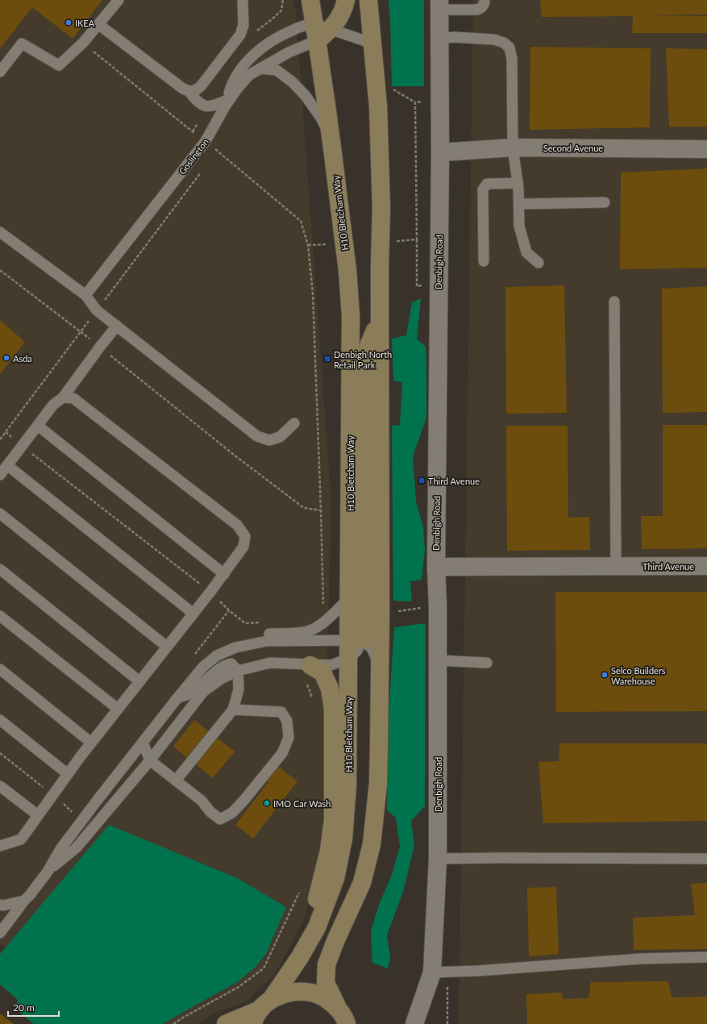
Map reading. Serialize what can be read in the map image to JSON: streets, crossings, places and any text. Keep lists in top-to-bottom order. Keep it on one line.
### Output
{"streets":{"street":["Second Avenue","H10 Bletcham Way","Denbigh Road","Third Avenue"],"lane":["Goslington"]},"crossings":[["Second Avenue","Denbigh Road"],["Goslington","H10 Bletcham Way"],["Denbigh Road","Third Avenue"]],"places":{"other":["IKEA","Asda","Selco Builders Warehouse","IMO Car Wash"],"transit":["Denbigh North Retail Park","Third Avenue"]},"scale_bar":"20 m"}
